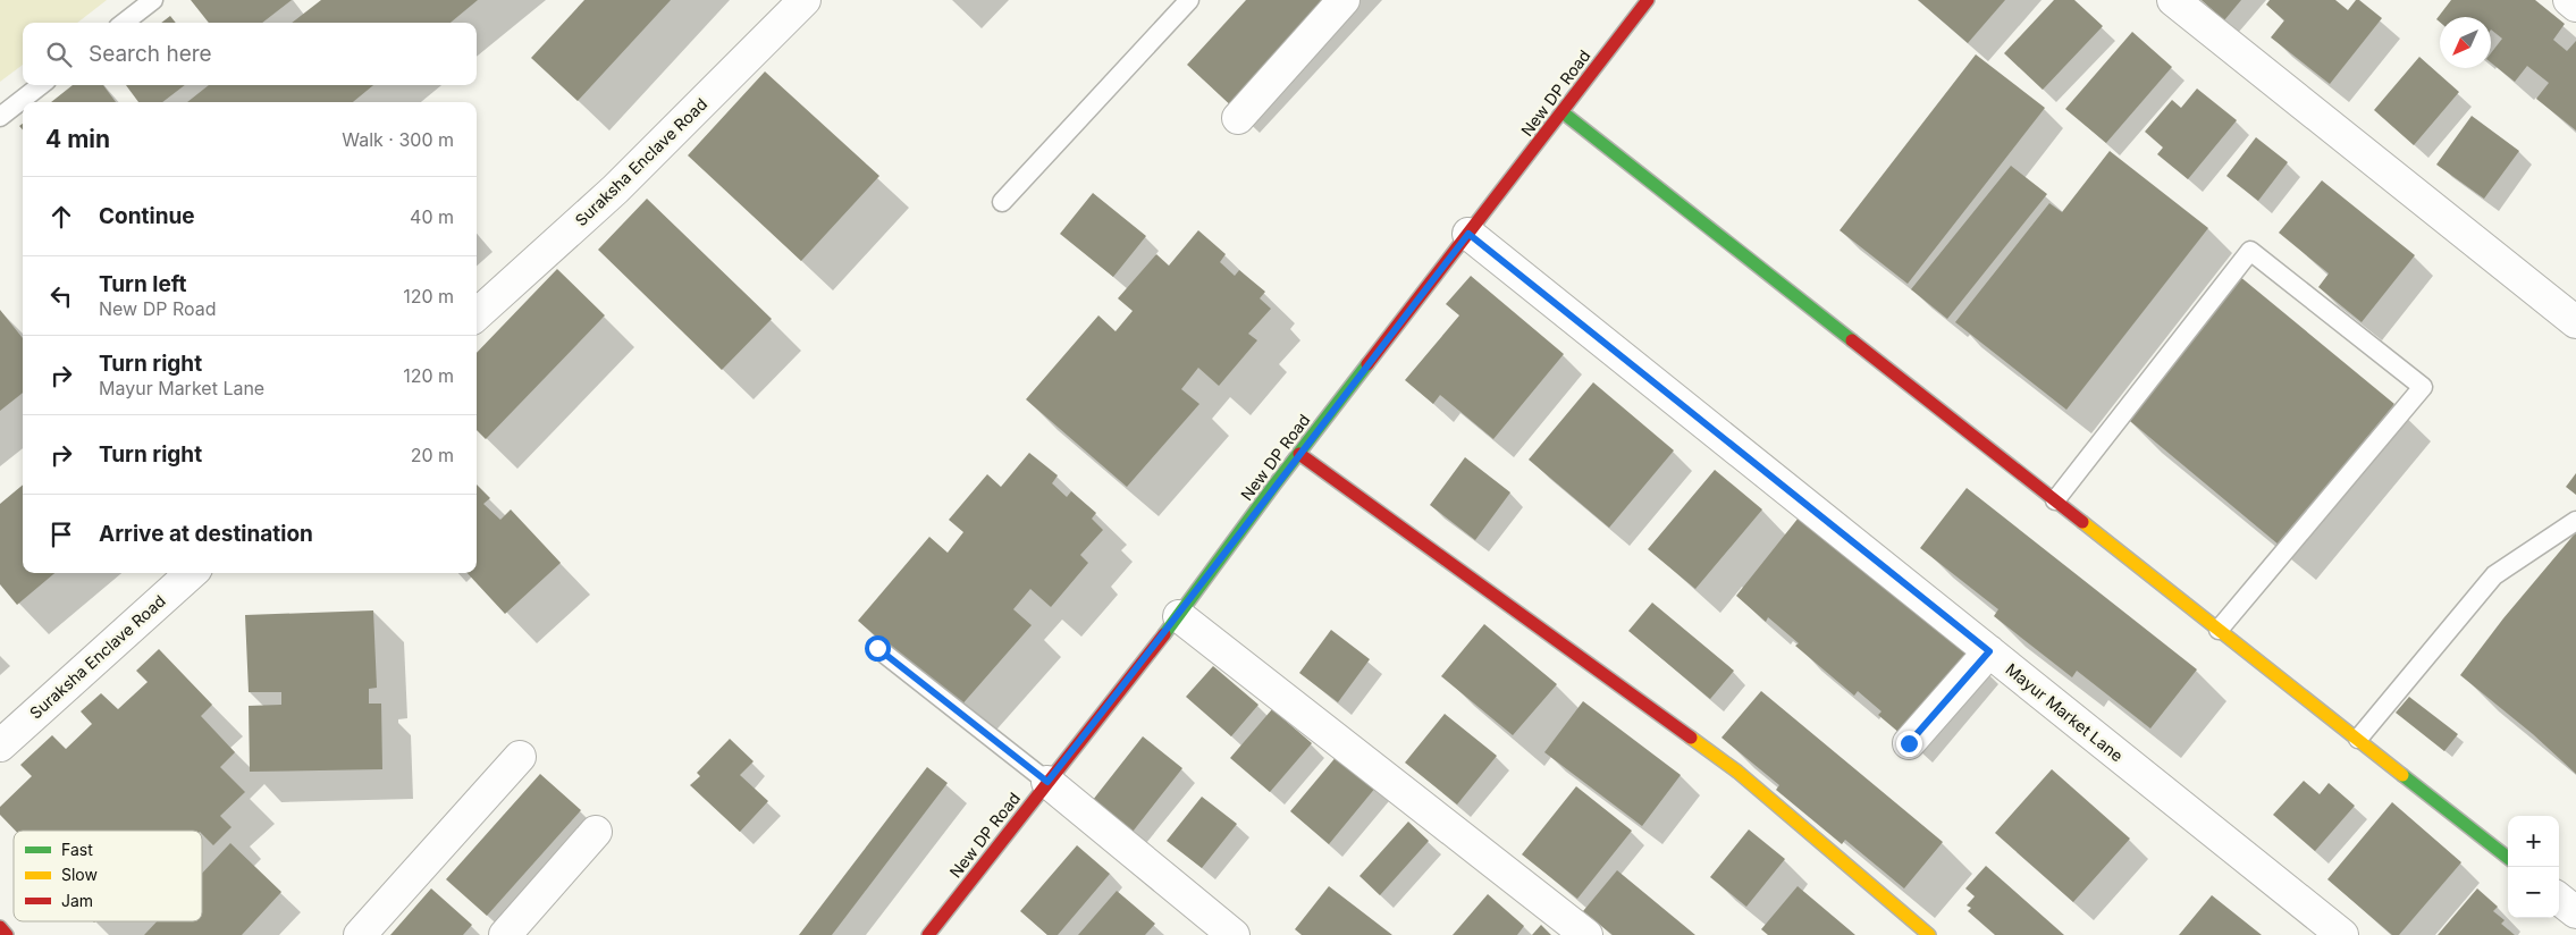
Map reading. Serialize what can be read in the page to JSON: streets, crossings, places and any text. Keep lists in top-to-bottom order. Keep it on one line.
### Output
{"streets":{"street":["New DP Road","Suraksha Enclave Road","Mayur Market Lane"]},"crossings":[["New DP Road","Mayur Market Lane"]],"legend":["Fast","Slow","Jam"],"north":"bottom left","page":{"search":"Search here","heading":["4 min","Walk · 300 m"],"list":[["Continue","40 m"],["Turn left","New DP Road","120 m"],["Turn right","Mayur Market Lane","120 m"],["Turn right","20 m"],"Arrive at destination"],"map_buttons":["+","−"]}}
